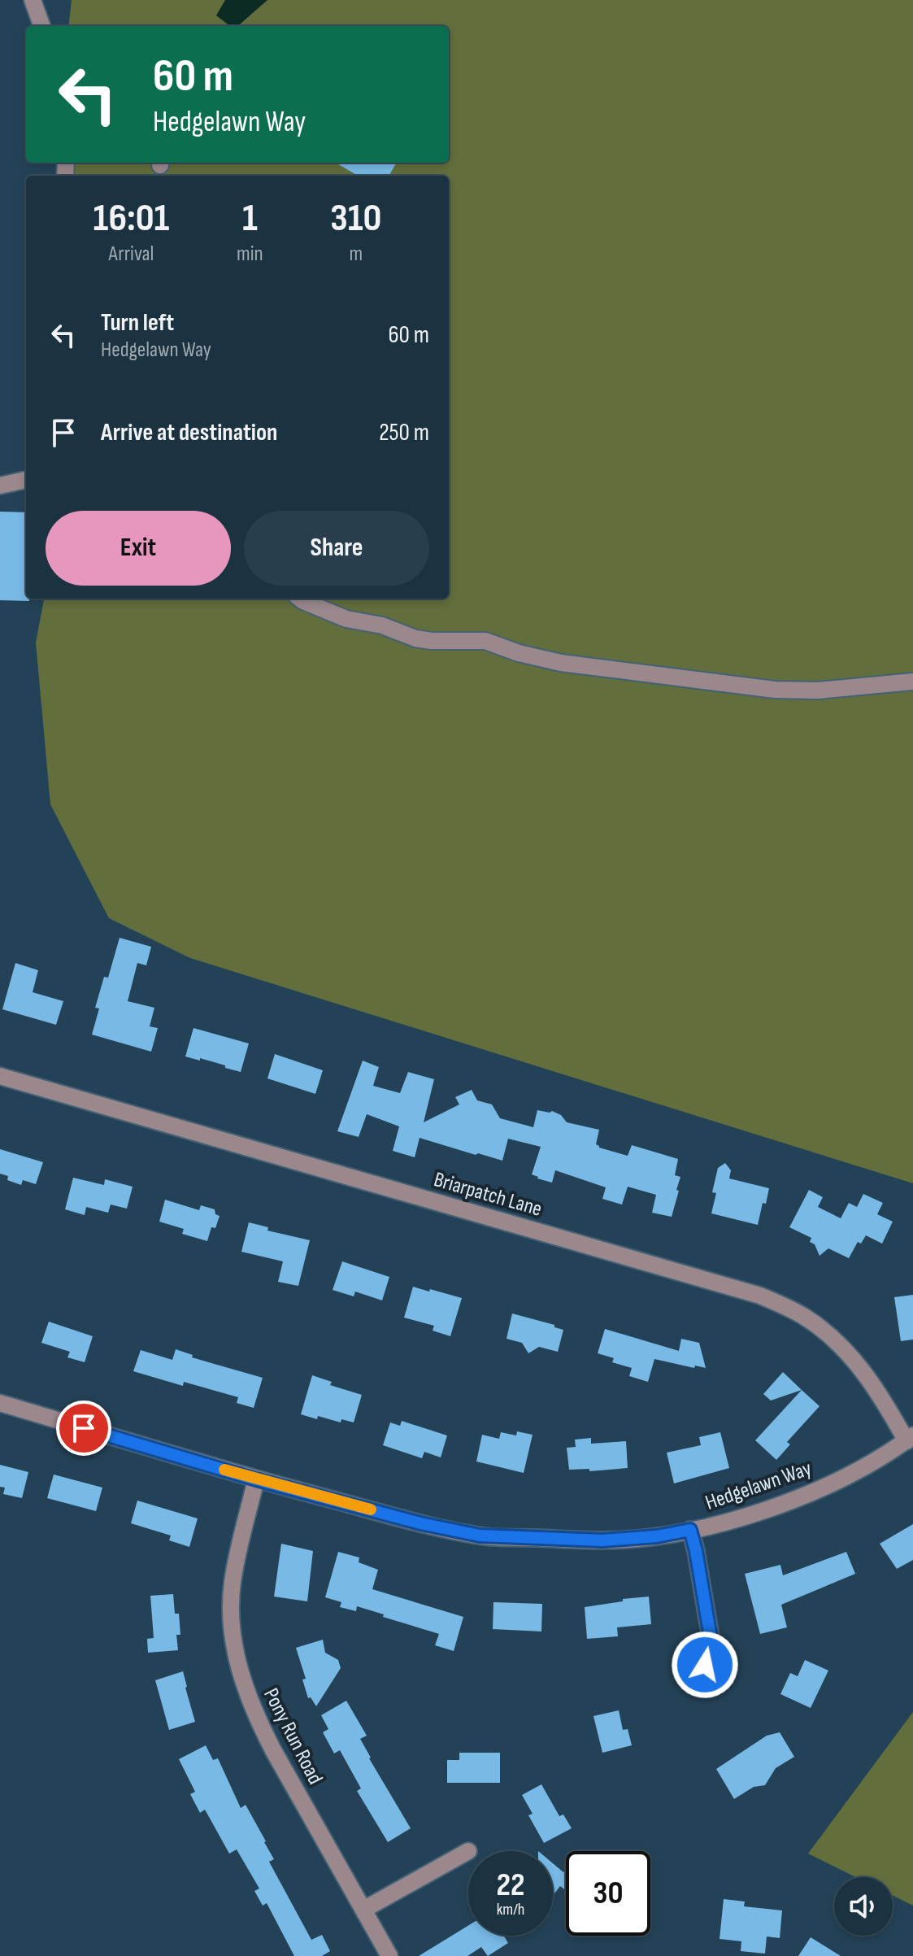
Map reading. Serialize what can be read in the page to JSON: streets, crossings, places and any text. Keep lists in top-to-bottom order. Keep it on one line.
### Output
{"streets":{"street":["Briarpatch Lane","Hedgelawn Way","Pony Run Road"]},"crossings":[["Briarpatch Lane","Hedgelawn Way"],["Hedgelawn Way","Pony Run Road"]],"page":{"turn":["60 m","Hedgelawn Way"],"eta":["16:01","Arrival","1","min","310","m"],"list":[{"name":"Turn left","note":"Hedgelawn Way","value":"60 m"},{"name":"Arrive at destination","value":"250 m"}],"buttons":["Exit","Share"],"speed":"22 km/h","limit":"30"}}
